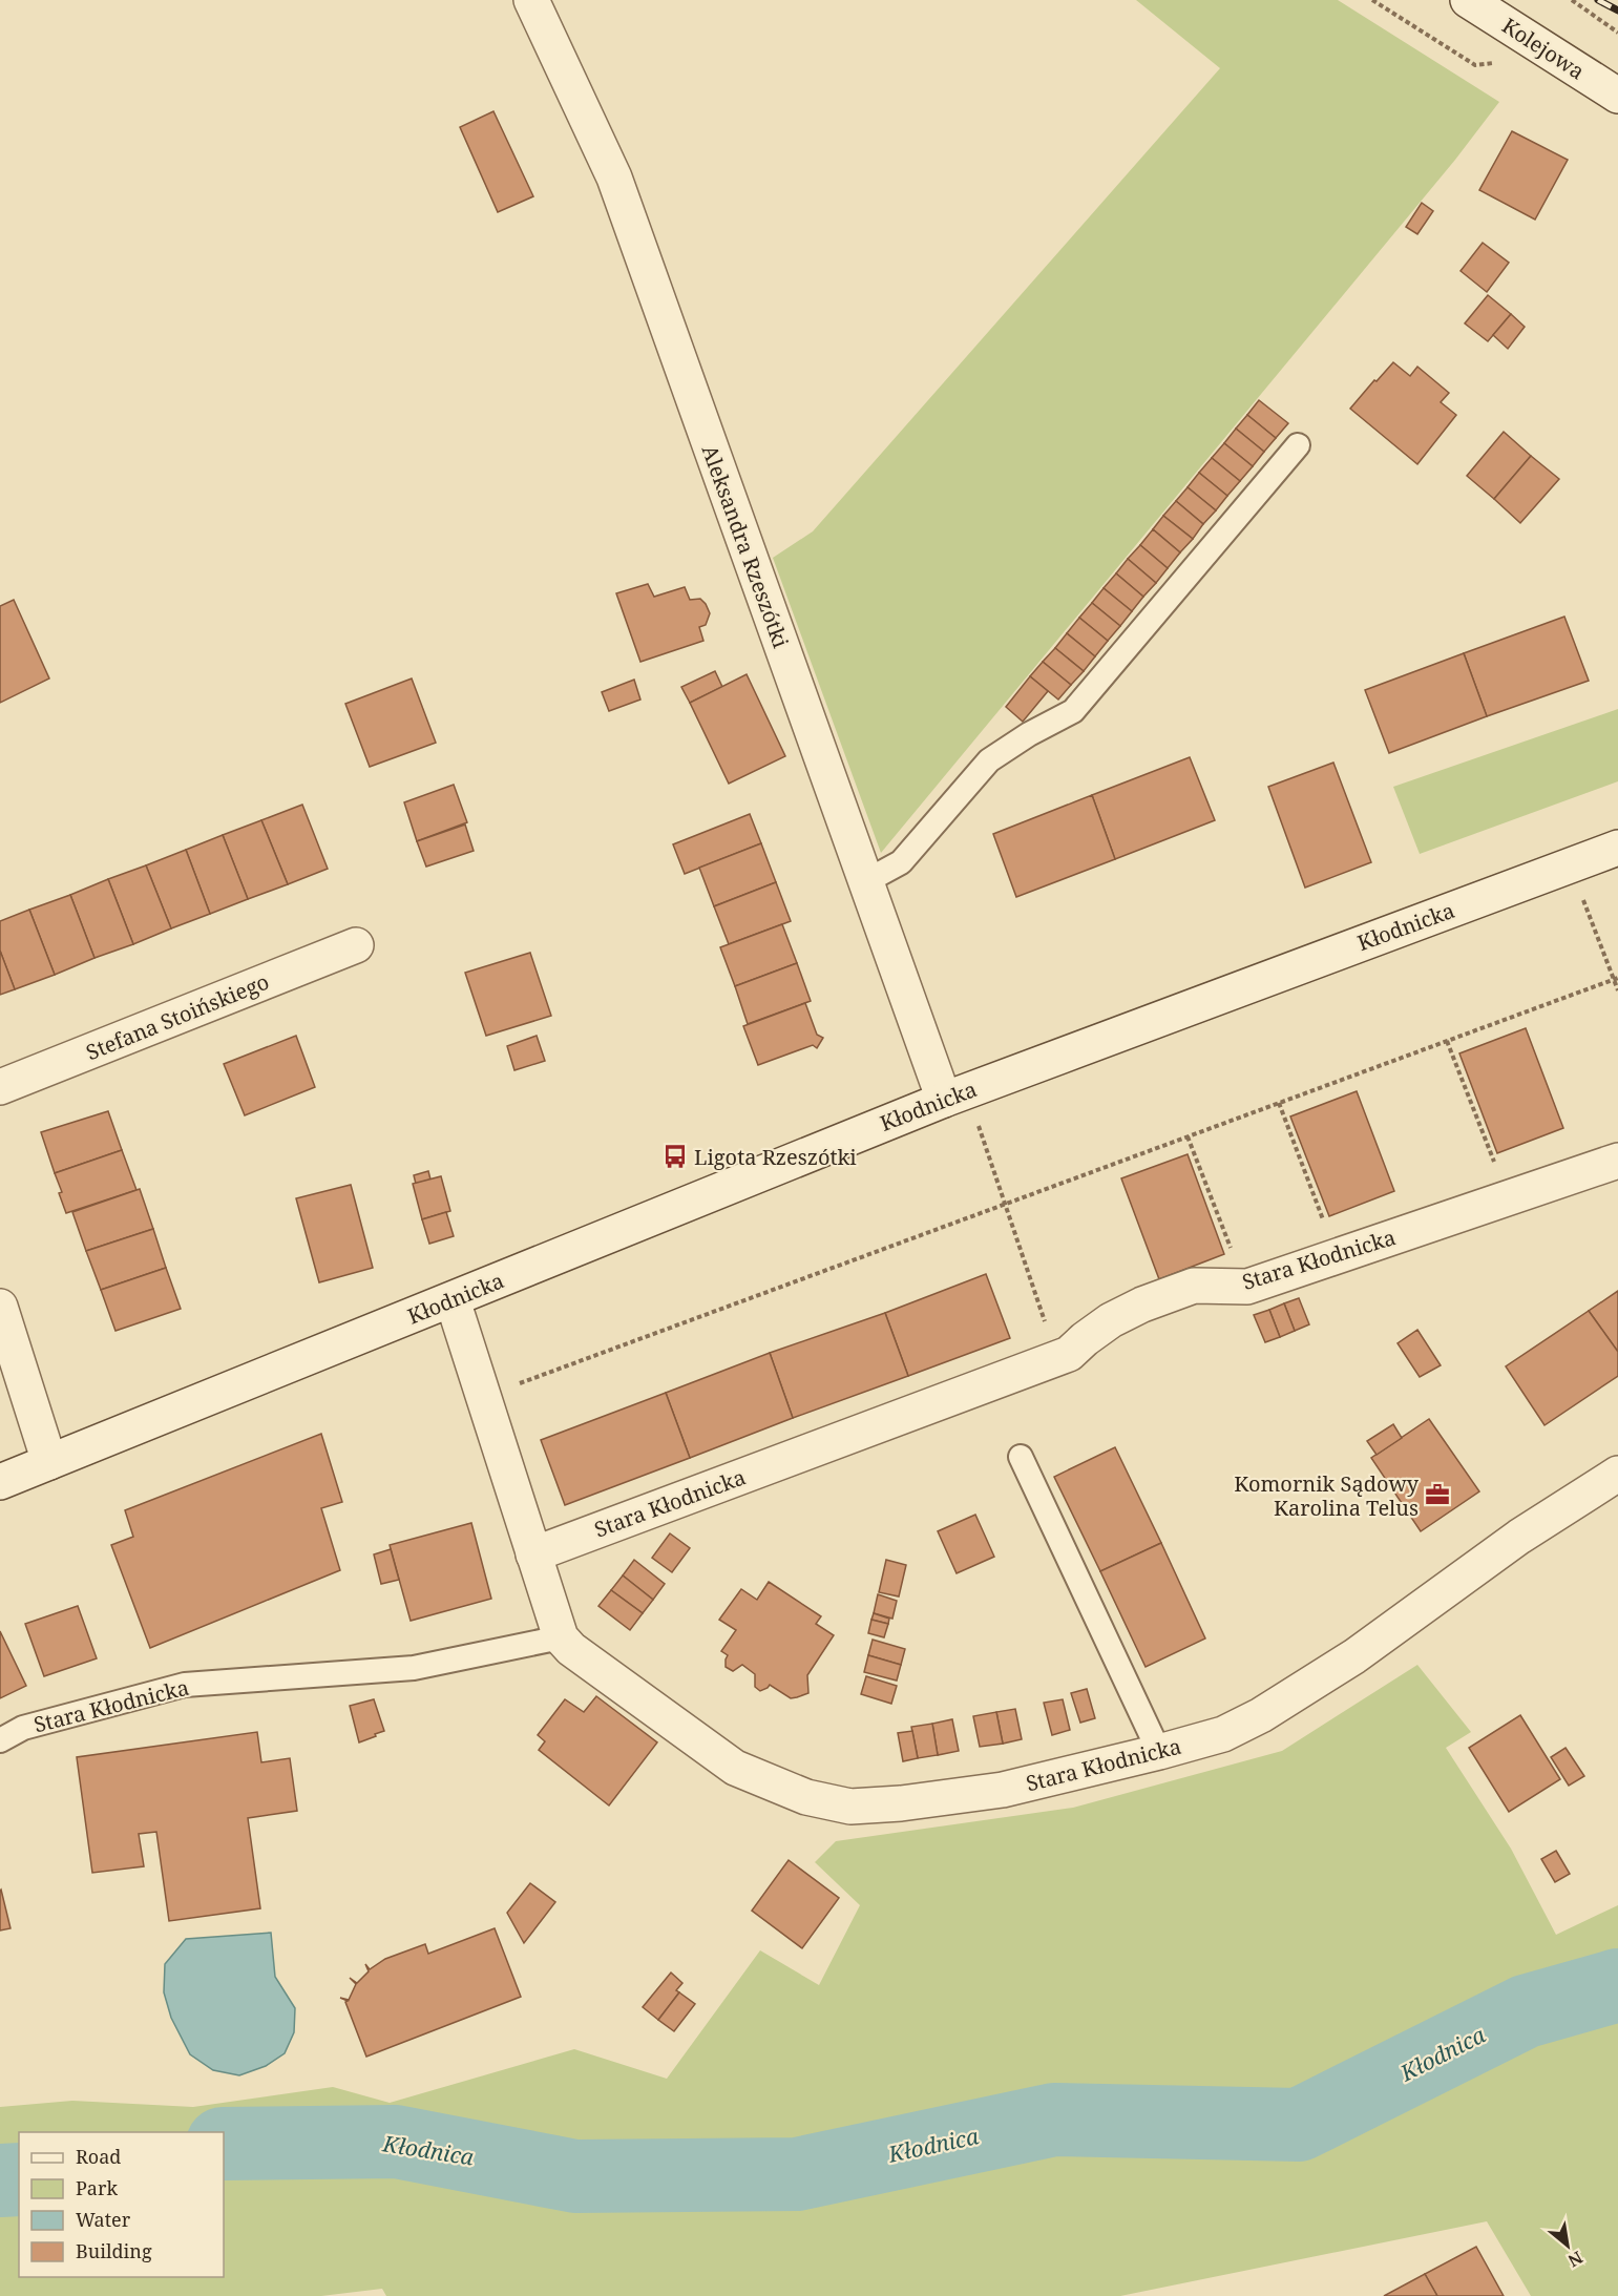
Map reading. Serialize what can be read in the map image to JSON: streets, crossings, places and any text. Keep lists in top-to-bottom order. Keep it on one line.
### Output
{"streets":{"street":["Kolejowa","Aleksandra Rzeszótki","Kłodnicka","Stefana Stoińskiego","Stara Kłodnicka"]},"crossings":[["Aleksandra Rzeszótki","Kłodnicka"],["Kłodnicka","Stara Kłodnicka"]],"water":["Kłodnica"],"places":{"bus stop":["Ligota Rzeszótki"],"office":["Komornik Sądowy Karolina Telus"]},"legend":["Road","Park","Water","Building"],"north":"bottom right"}
